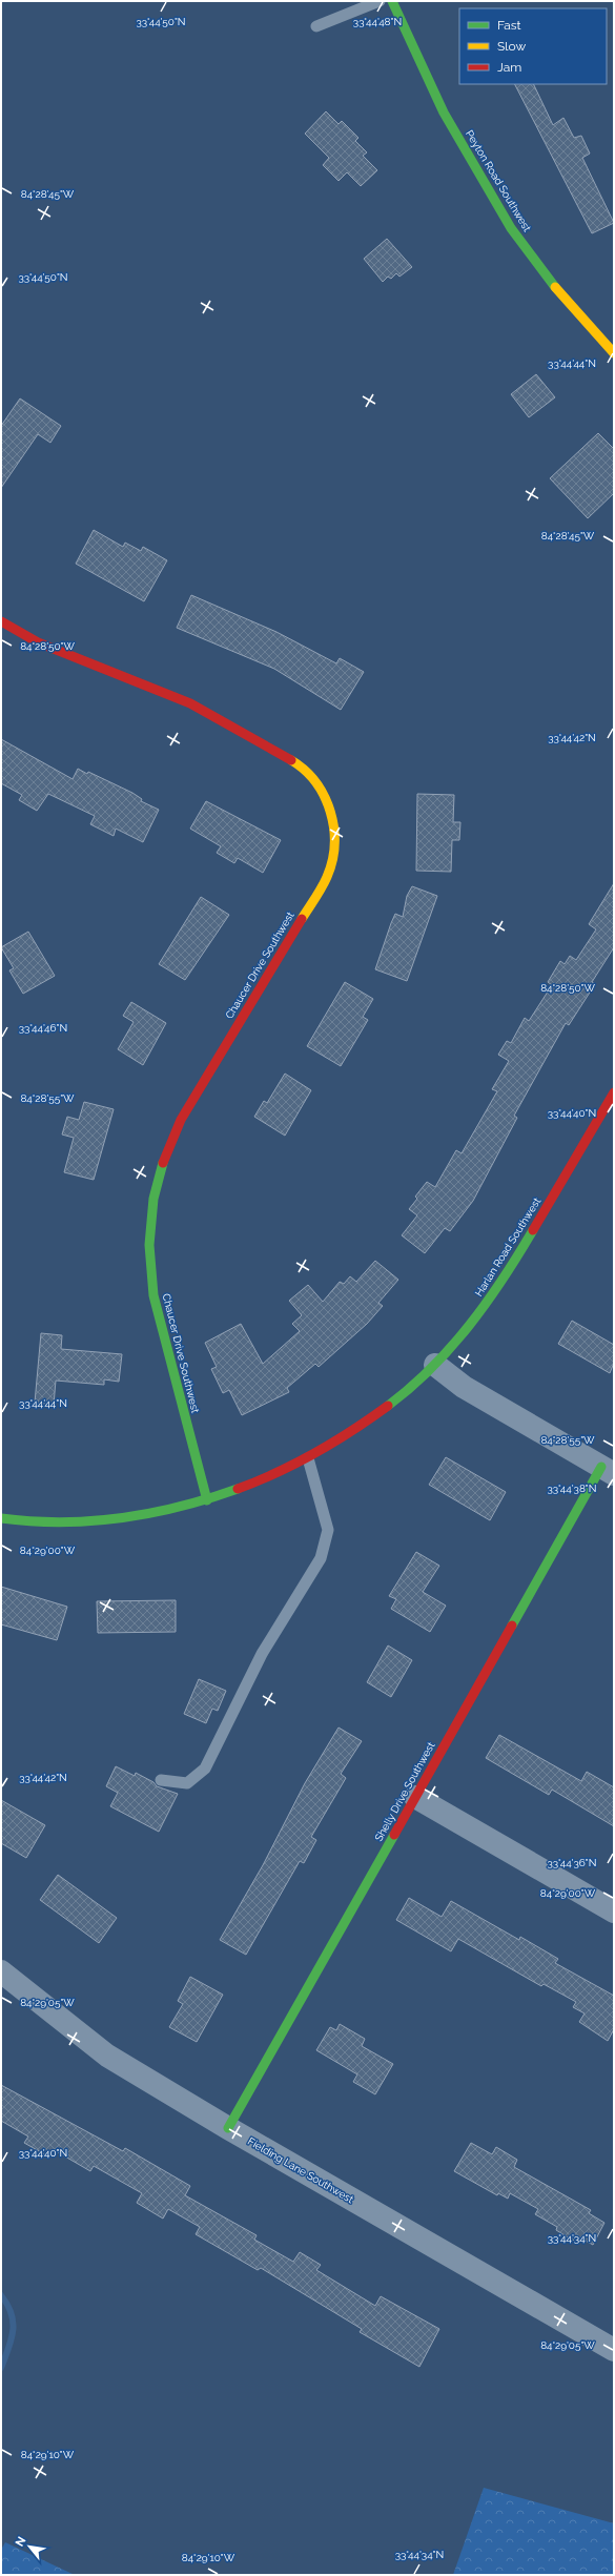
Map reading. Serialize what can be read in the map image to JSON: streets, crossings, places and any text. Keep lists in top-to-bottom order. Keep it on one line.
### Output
{"streets":{"street":["Peyton Road Southwest","Chaucer Drive Southwest","Harlan Road Southwest","Shelly Drive Southwest","Fielding Lane Southwest"]},"crossings":[["Chaucer Drive Southwest","Harlan Road Southwest"],["Shelly Drive Southwest","Fielding Lane Southwest"]],"legend":["Fast","Slow","Jam"],"north":"top left","coordinates":["33°44'50\"N","33°44'48\"N","84°28'45\"W","33°44'44\"N","84°28'50\"W","33°44'42\"N","33°44'46\"N","84°28'55\"W","33°44'40\"N","33°44'38\"N","84°29'00\"W","33°44'36\"N","84°29'05\"W","33°44'34\"N","84°29'10\"W"]}
